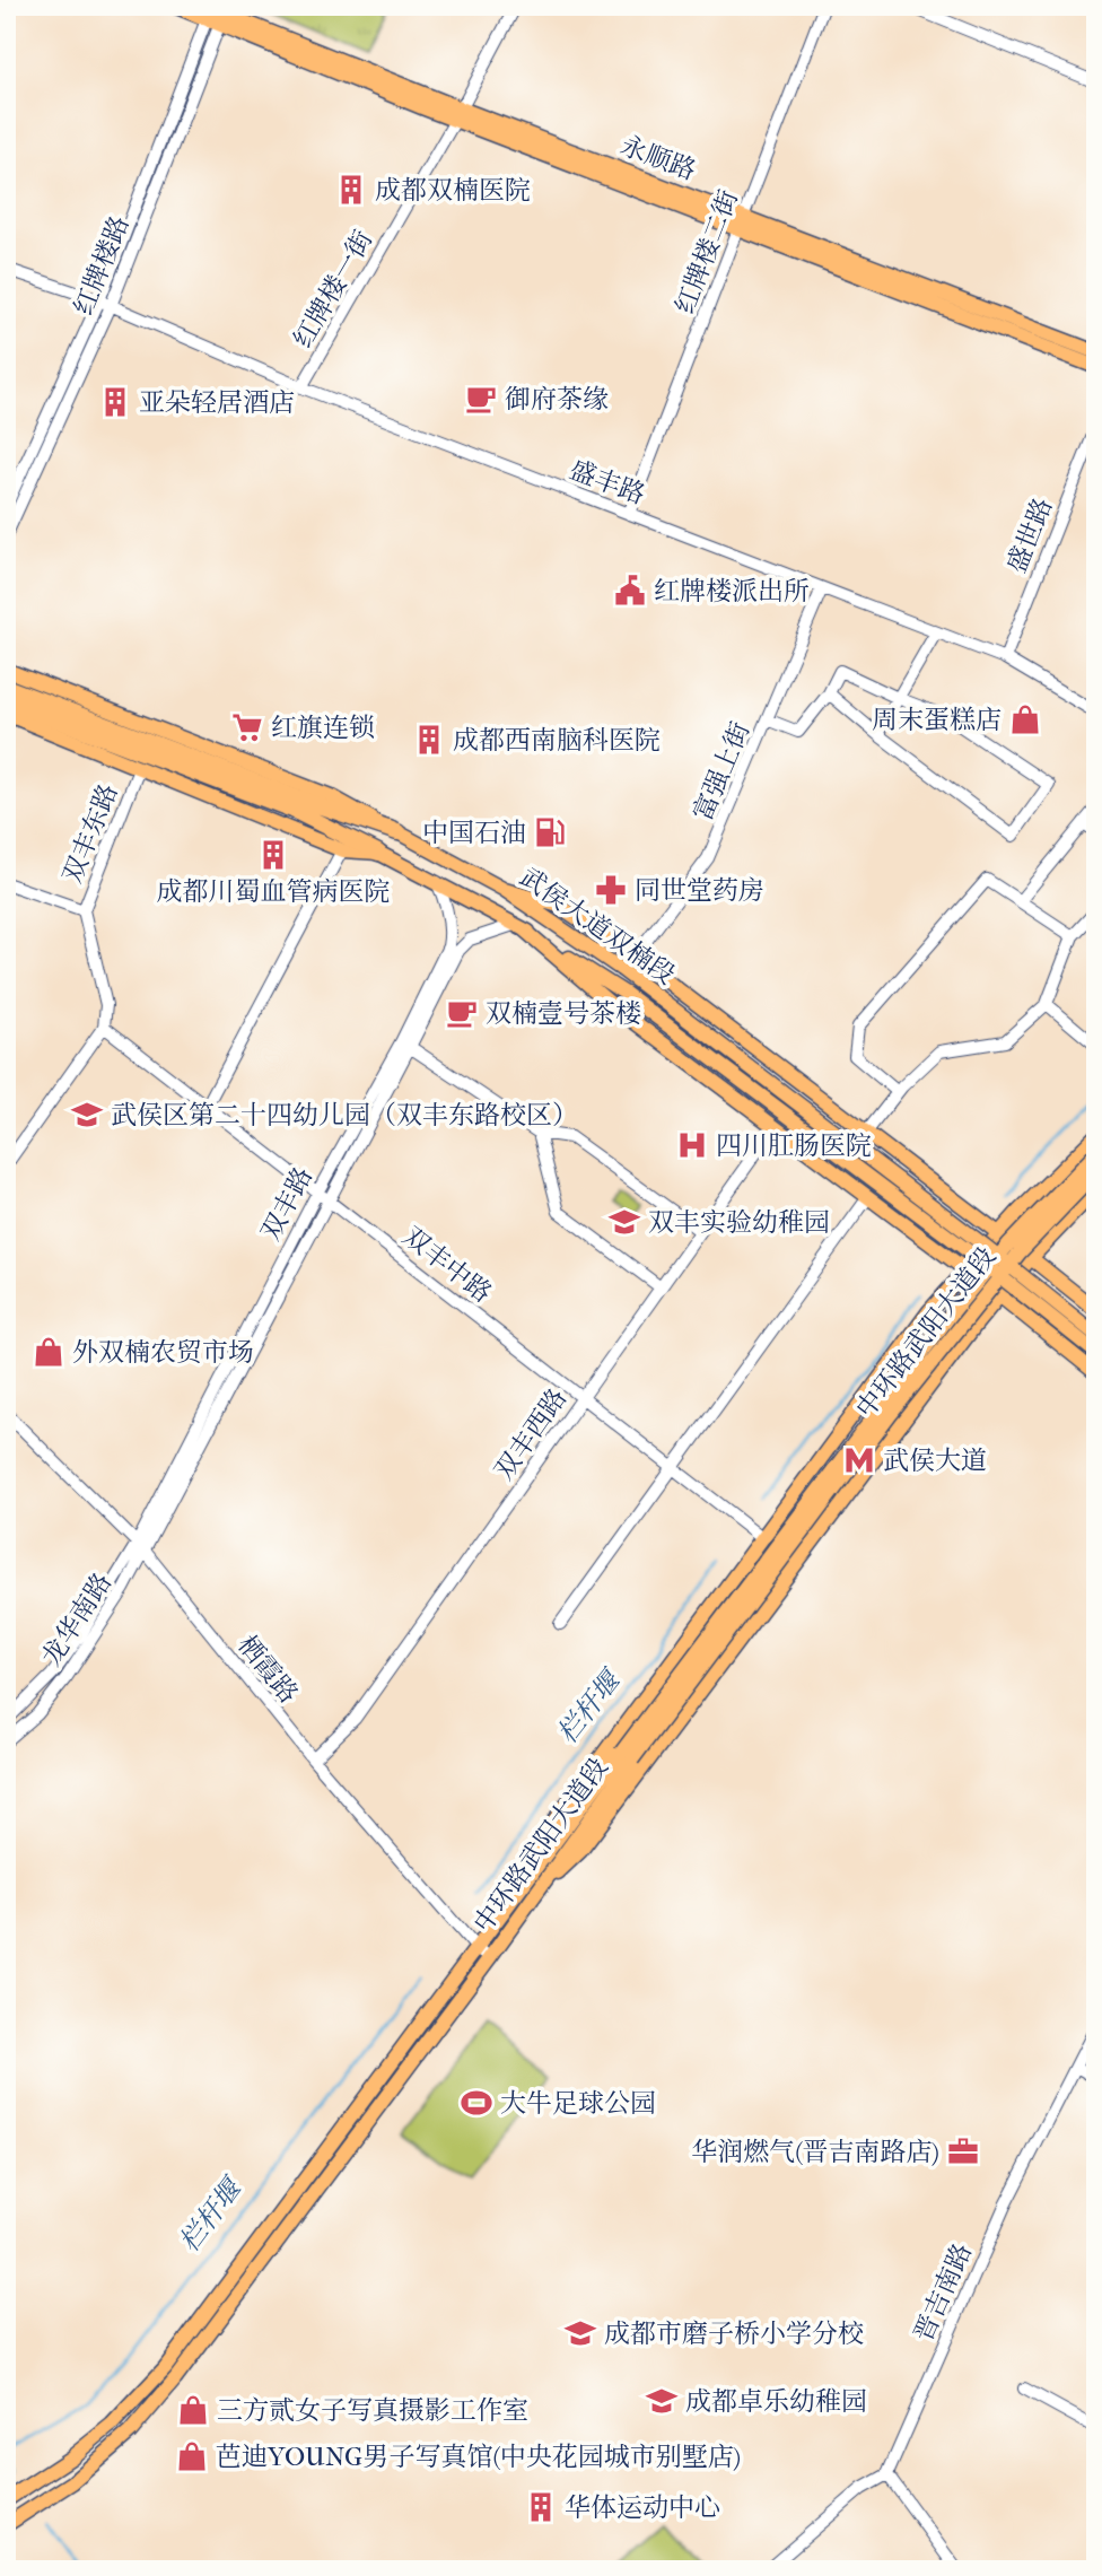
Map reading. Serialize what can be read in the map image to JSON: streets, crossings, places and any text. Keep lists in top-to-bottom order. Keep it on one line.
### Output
{"streets":{"main road":["永顺路","武侯大道双楠段","中环路武阳大道段"],"street":["红牌楼二街","红牌楼路","红牌楼一街","盛丰路","盛世路","富强上街","双丰东路","双丰路","双丰中路","双丰西路","龙华南路","栖霞路","晋吉南路"]},"crossings":[["永顺路","红牌楼二街"],["永顺路","红牌楼路"],["永顺路","红牌楼一街"],["红牌楼二街","盛丰路"],["红牌楼路","盛丰路"],["红牌楼一街","盛丰路"],["盛丰路","盛世路"],["盛丰路","富强上街"],["双丰东路","武侯大道双楠段"],["双丰东路","双丰中路"],["武侯大道双楠段","双丰路"],["双丰路","双丰中路"],["双丰路","龙华南路"],["双丰路","栖霞路"],["双丰中路","双丰西路"],["中环路武阳大道段","栖霞路"],["双丰西路","栖霞路"],["龙华南路","栖霞路"]],"water":["栏杆堰"],"places":{"building":["成都双楠医院","亚朵轻居酒店","成都西南脑科医院","成都川蜀血管病医院","华体运动中心"],"cafe":["御府茶缘","双楠壹号茶楼"],"public building":["红牌楼派出所"],"shop":["周末蛋糕店","外双楠农贸市场","三方贰女子写真摄影工作室","芭迪YOUNG男子写真馆(中央花园城市别墅店)"],"supermarket":["红旗连锁"],"fuel station":["中国石油"],"pharmacy":["同世堂药房"],"school or university":["武侯区第二十四幼儿园（双丰东路校区）","双丰实验幼稚园","成都市磨子桥小学分校","成都卓乐幼稚园"],"hospital":["四川肛肠医院"],"metro station":["武侯大道"],"sports":["大牛足球公园"],"office":["华润燃气(晋吉南路店)"]}}
